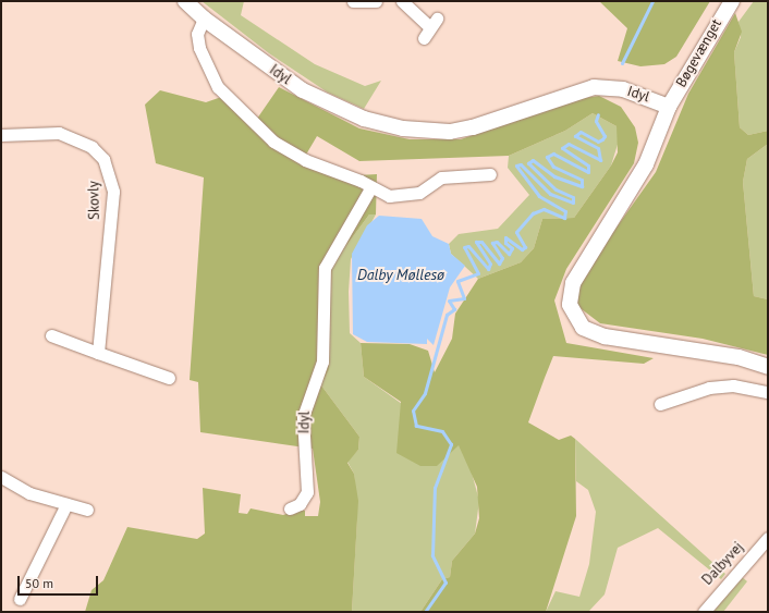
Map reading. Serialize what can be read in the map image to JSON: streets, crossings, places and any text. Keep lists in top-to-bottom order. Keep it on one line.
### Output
{"streets":{"street":["Bøgevænget","Idyl","Skovly","Dalbyvej"]},"crossings":[["Bøgevænget","Idyl"]],"water":["Dalby Møllesø"],"scale_bar":"50 m"}
